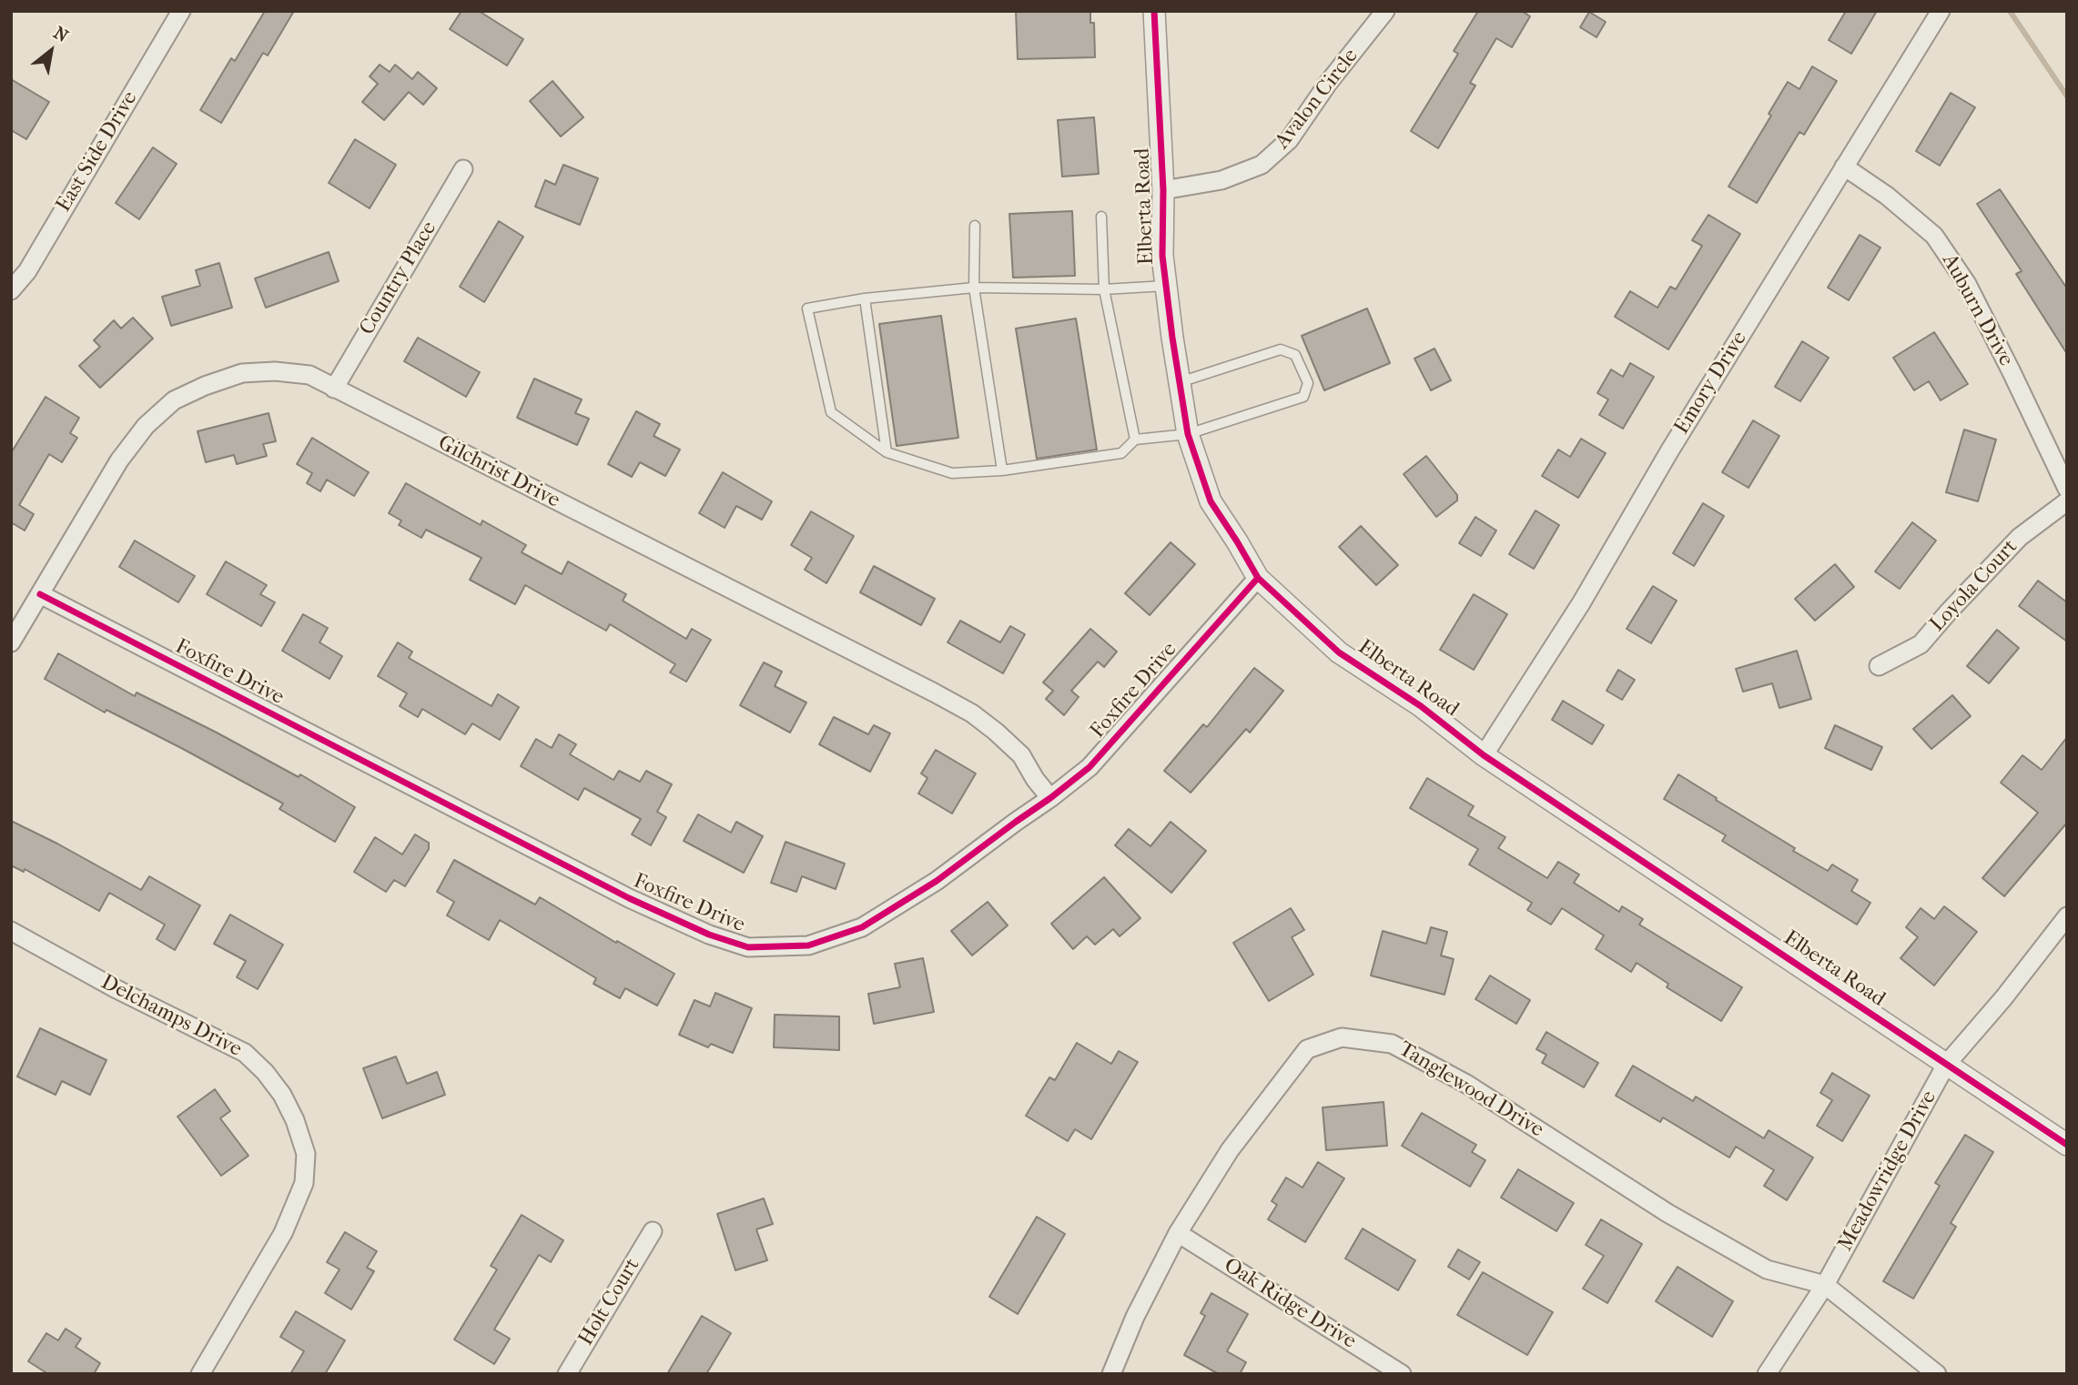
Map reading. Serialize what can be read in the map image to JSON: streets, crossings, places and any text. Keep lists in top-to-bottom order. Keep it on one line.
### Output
{"streets":{"street":["Avalon Circle","East Side Drive","Elberta Road","Country Place","Auburn Drive","Emory Drive","Gilchrist Drive","Loyola Court","Foxfire Drive","Delchamps Drive","Tanglewood Drive","Meadowridge Drive","Holt Court","Oak Ridge Drive"]},"crossings":[["Avalon Circle","Elberta Road"],["Elberta Road","Emory Drive"],["Elberta Road","Foxfire Drive"],["Elberta Road","Meadowridge Drive"],["Country Place","Gilchrist Drive"],["Auburn Drive","Emory Drive"],["Gilchrist Drive","Foxfire Drive"],["Tanglewood Drive","Meadowridge Drive"],["Tanglewood Drive","Oak Ridge Drive"]],"north":"top right"}
